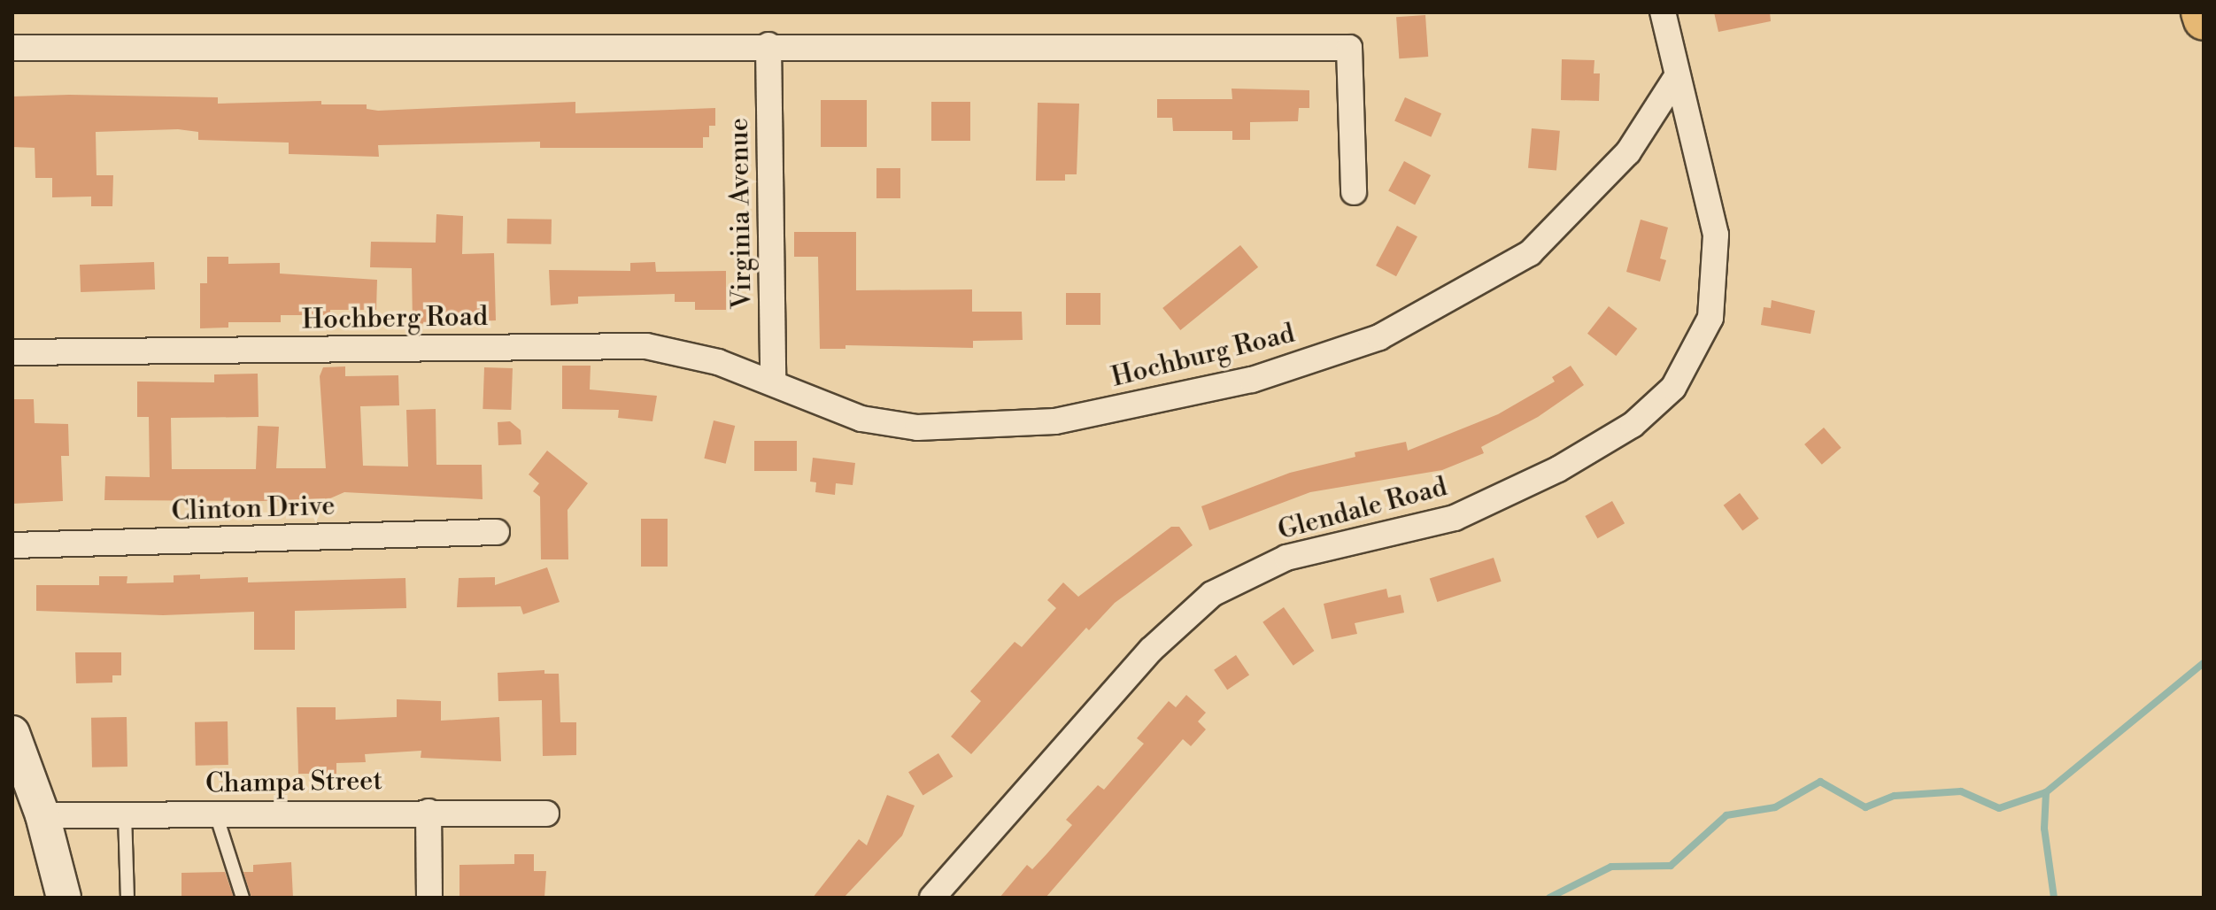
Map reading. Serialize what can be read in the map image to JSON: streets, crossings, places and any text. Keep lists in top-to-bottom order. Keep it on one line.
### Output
{"streets":{"street":["Virginia Avenue","Hochberg Road","Hochburg Road","Clinton Drive","Glendale Road","Champa Street"]},"crossings":[["Virginia Avenue","Hochberg Road"],["Virginia Avenue","Hochburg Road"],["Hochberg Road","Hochburg Road"],["Hochburg Road","Glendale Road"]]}
